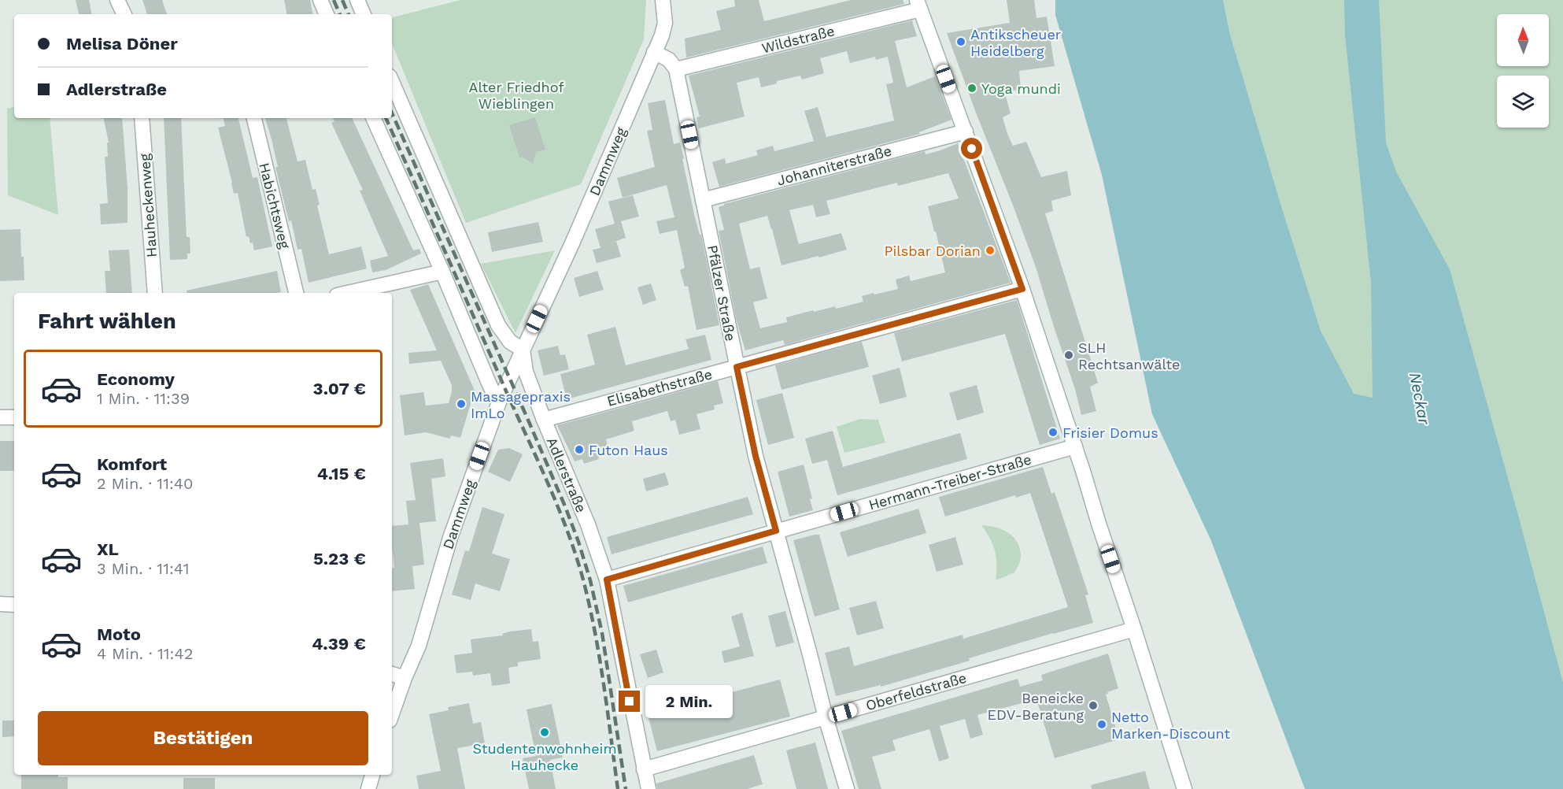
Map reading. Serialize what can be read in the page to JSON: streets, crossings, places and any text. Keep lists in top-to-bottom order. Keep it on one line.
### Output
{"streets":{"street":["Wildstraße","Dammweg","Johanniterstraße","Hauheckenweg","Habichtsweg","Pfälzer Straße","Elisabethstraße","Adlerstraße","Hermann-Treiber-Straße","Oberfeldstraße"]},"crossings":[["Wildstraße","Pfälzer Straße"],["Dammweg","Adlerstraße"],["Johanniterstraße","Pfälzer Straße"],["Pfälzer Straße","Elisabethstraße"],["Pfälzer Straße","Hermann-Treiber-Straße"],["Pfälzer Straße","Oberfeldstraße"],["Elisabethstraße","Adlerstraße"],["Adlerstraße","Hermann-Treiber-Straße"],["Adlerstraße","Oberfeldstraße"]],"water":["Neckar"],"parks":["Alter Friedhof Wieblingen"],"places":["Antikscheuer Heidelberg","Yoga mundi","Pilsbar Dorian","SLH Rechtsanwälte","Massagepraxis ImLo","Frisier Domus","Futon Haus","Beneicke EDV-Beratung","Netto Marken-Discount","Studentenwohnheim Hauhecke"],"north":"top","page":{"banner":["Melisa Döner","Adlerstraße"],"heading":"Fahrt wählen","list":[{"name":"Economy","note":"1 Min. · 11:39","value":"3.07 €"},{"name":"Komfort","note":"2 Min. · 11:40","value":"4.15 €"},{"name":"XL","note":"3 Min. · 11:41","value":"5.23 €"},{"name":"Moto","note":"4 Min. · 11:42","value":"4.39 €"}],"bubble":"2 Min.","buttons":"Bestätigen"}}
